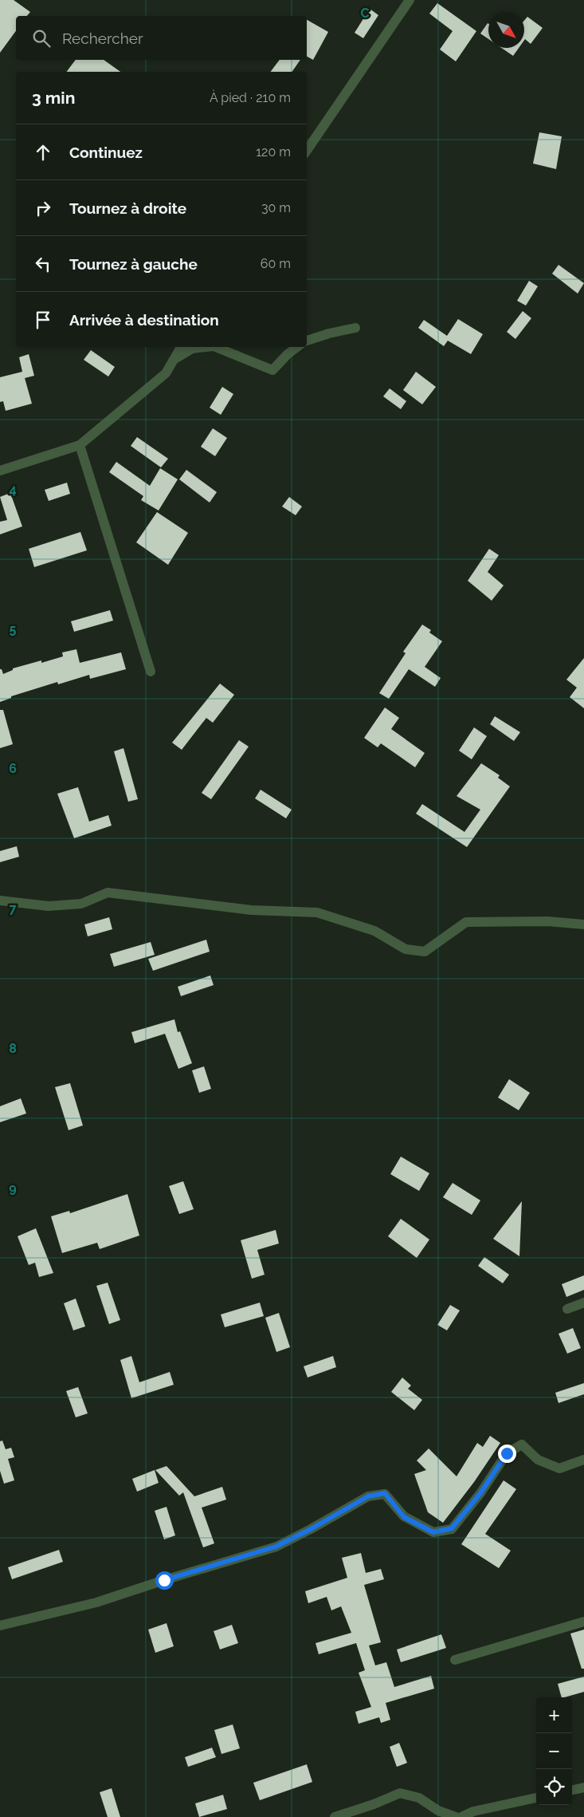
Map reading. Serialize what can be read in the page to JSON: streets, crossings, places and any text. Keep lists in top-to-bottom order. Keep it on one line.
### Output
{"north":"bottom right","page":{"search":"Rechercher","heading":["3 min","À pied · 210 m"],"list":[["Continuez","120 m"],["Tournez à droite","30 m"],["Tournez à gauche","60 m"],"Arrivée à destination"],"map_buttons":["+","−"]},"grid":{"columns":["C"],"rows":["4","5","6","7","8","9"]}}
